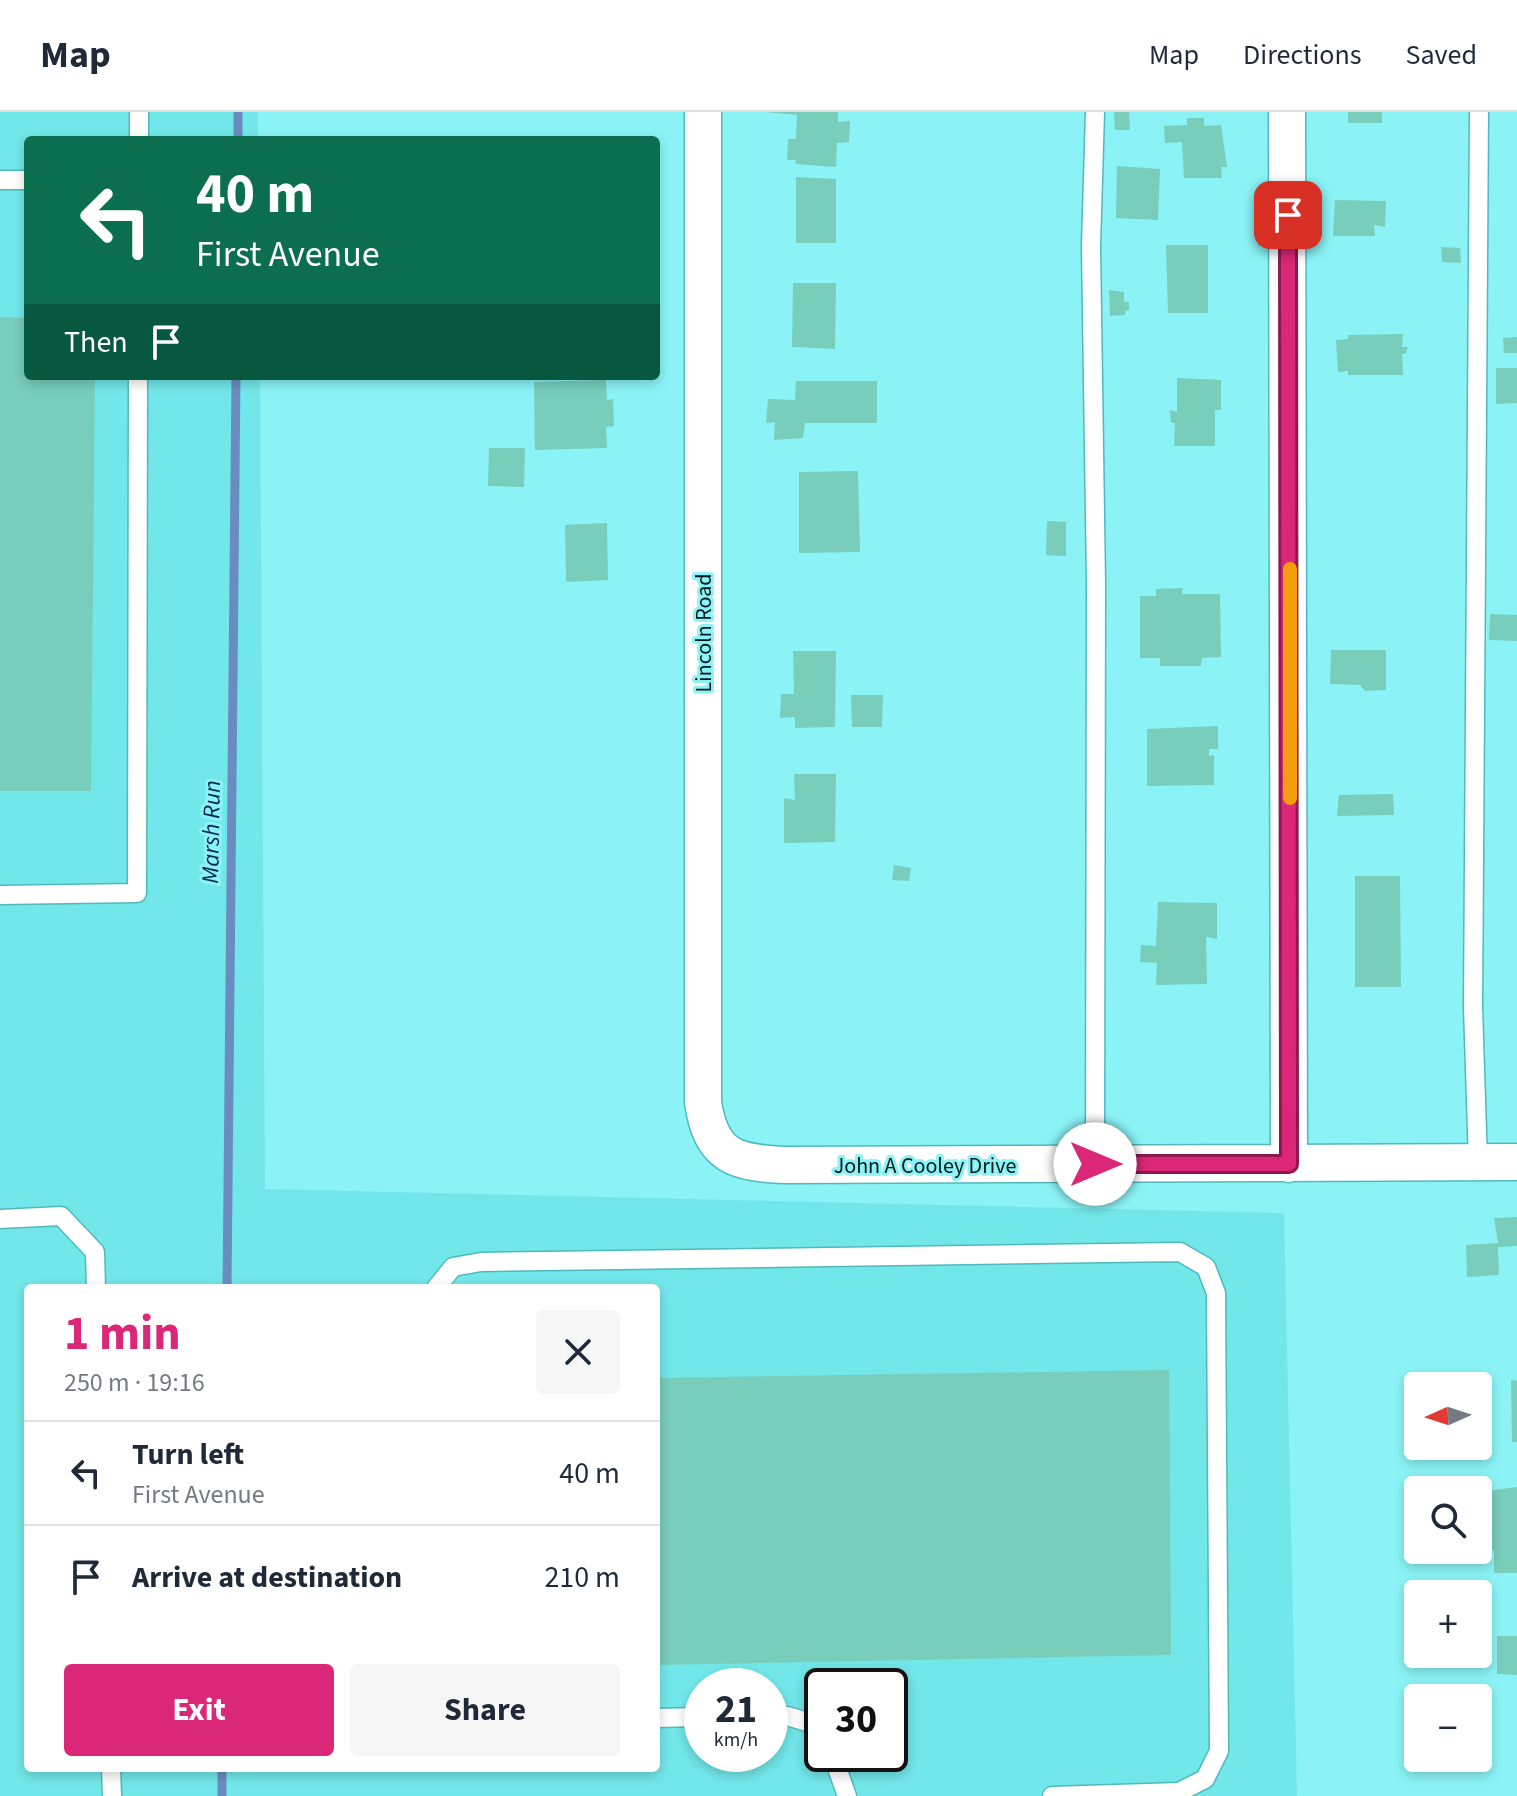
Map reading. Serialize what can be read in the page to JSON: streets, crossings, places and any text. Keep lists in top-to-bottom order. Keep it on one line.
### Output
{"streets":{"street":["Lincoln Road","John A Cooley Drive"]},"crossings":[["Lincoln Road","John A Cooley Drive"]],"water":["Marsh Run"],"north":"left","page":{"header":"Map","nav":["Map","Directions","Saved"],"turn":["40 m","First Avenue"],"then":"Then","heading":["1 min","250 m · 19:16"],"map_buttons":["+","−"],"list":[{"name":"Turn left","note":"First Avenue","value":"40 m"},{"name":"Arrive at destination","value":"210 m"}],"buttons":["Exit","Share"],"speed":"21 km/h","limit":"30"}}
